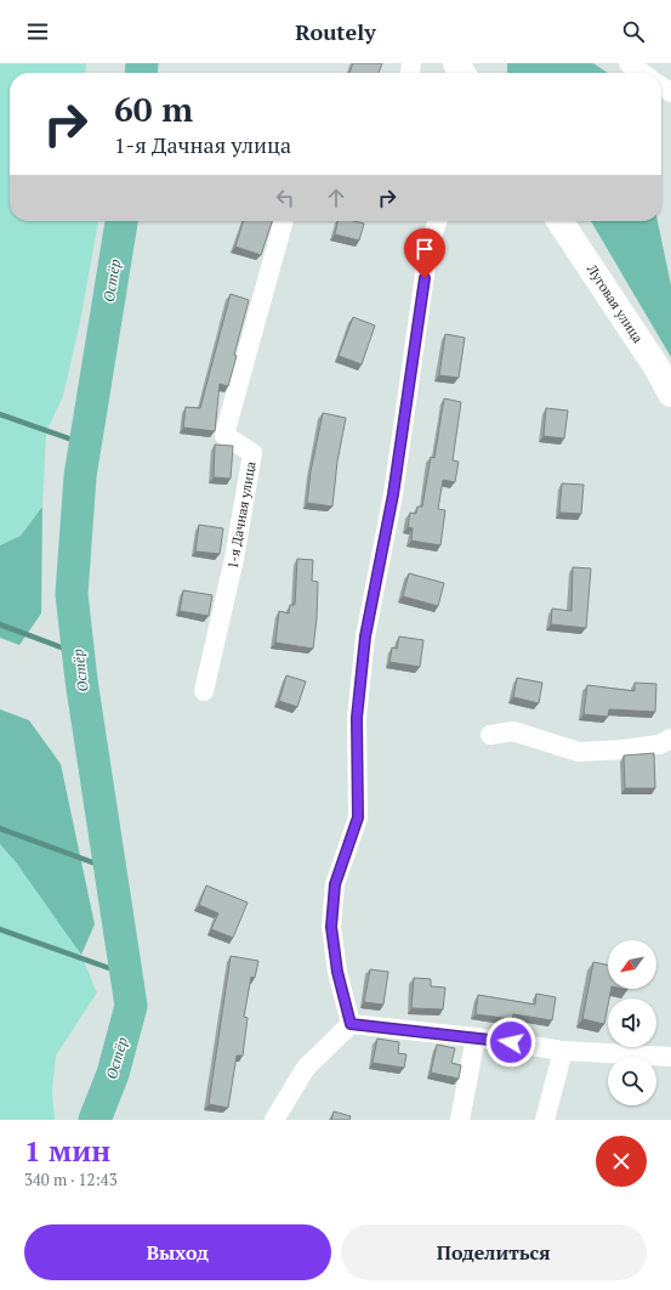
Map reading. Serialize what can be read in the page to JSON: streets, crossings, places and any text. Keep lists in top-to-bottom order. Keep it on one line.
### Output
{"streets":{"street":["Луговая улица","1-я Дачная улица"]},"water":["Остёр"],"north":"bottom left","page":{"header":"Routely","turn":["60 m","1-я Дачная улица"],"heading":["1 мин","340 m · 12:43"],"buttons":["Выход","Поделиться"]}}
